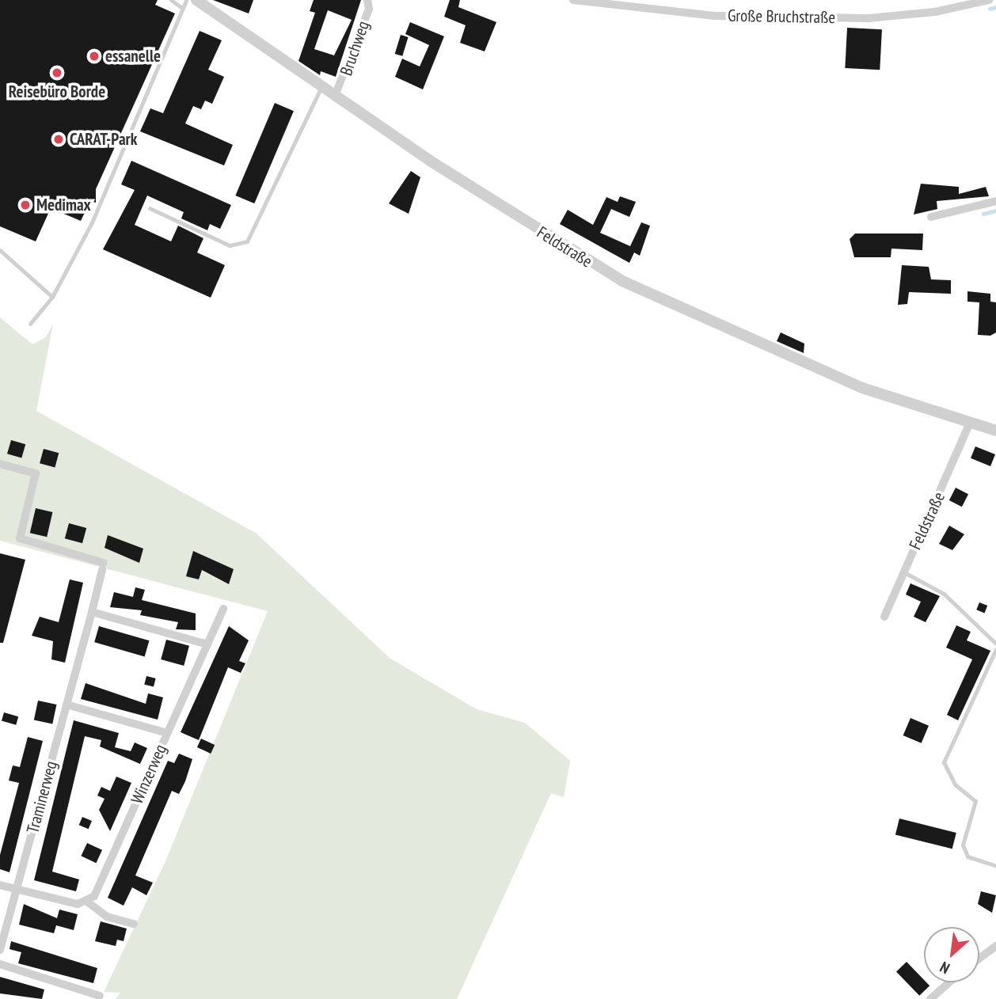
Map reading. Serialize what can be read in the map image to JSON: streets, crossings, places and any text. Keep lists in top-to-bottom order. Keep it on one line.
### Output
{"streets":{"street":["Große Bruchstraße","Bruchweg","Feldstraße","Winzerweg","Traminerweg"]},"crossings":[["Bruchweg","Feldstraße"]],"places":["essanelle","Reisebüro Borde","CARAT-Park","Medimax"],"north":"bottom left"}
